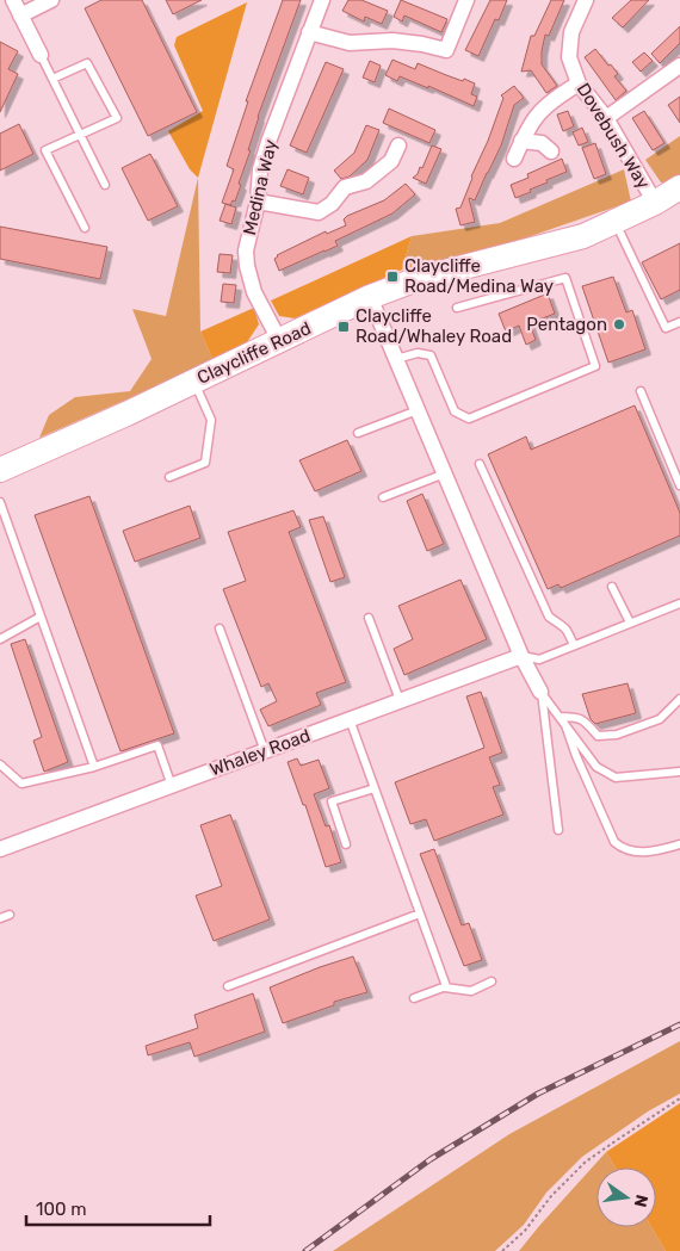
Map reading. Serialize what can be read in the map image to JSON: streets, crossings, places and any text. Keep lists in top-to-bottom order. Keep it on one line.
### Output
{"streets":{"highway":["Claycliffe Road"],"street":["Dovebush Way","Medina Way","Whaley Road"]},"crossings":[["Dovebush Way","Claycliffe Road"],["Medina Way","Claycliffe Road"]],"places":{"transit":["Claycliffe Road/Medina Way","Claycliffe Road/Whaley Road"],"other":["Pentagon"]},"scale_bar":"100 m","north":"right"}
